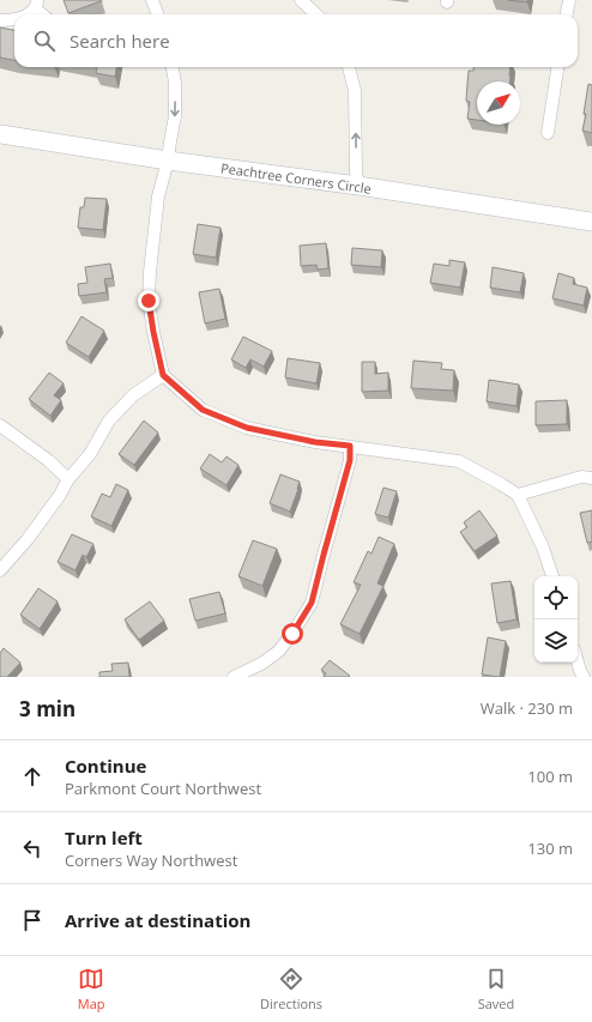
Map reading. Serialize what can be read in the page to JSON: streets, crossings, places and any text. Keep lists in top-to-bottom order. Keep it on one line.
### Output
{"streets":{"street":["Peachtree Corners Circle"]},"north":"top right","page":{"search":"Search here","heading":["3 min","Walk · 230 m"],"list":[["Continue","Parkmont Court Northwest","100 m"],["Turn left","Corners Way Northwest","130 m"],"Arrive at destination"],"nav":["Map","Directions","Saved"]}}
